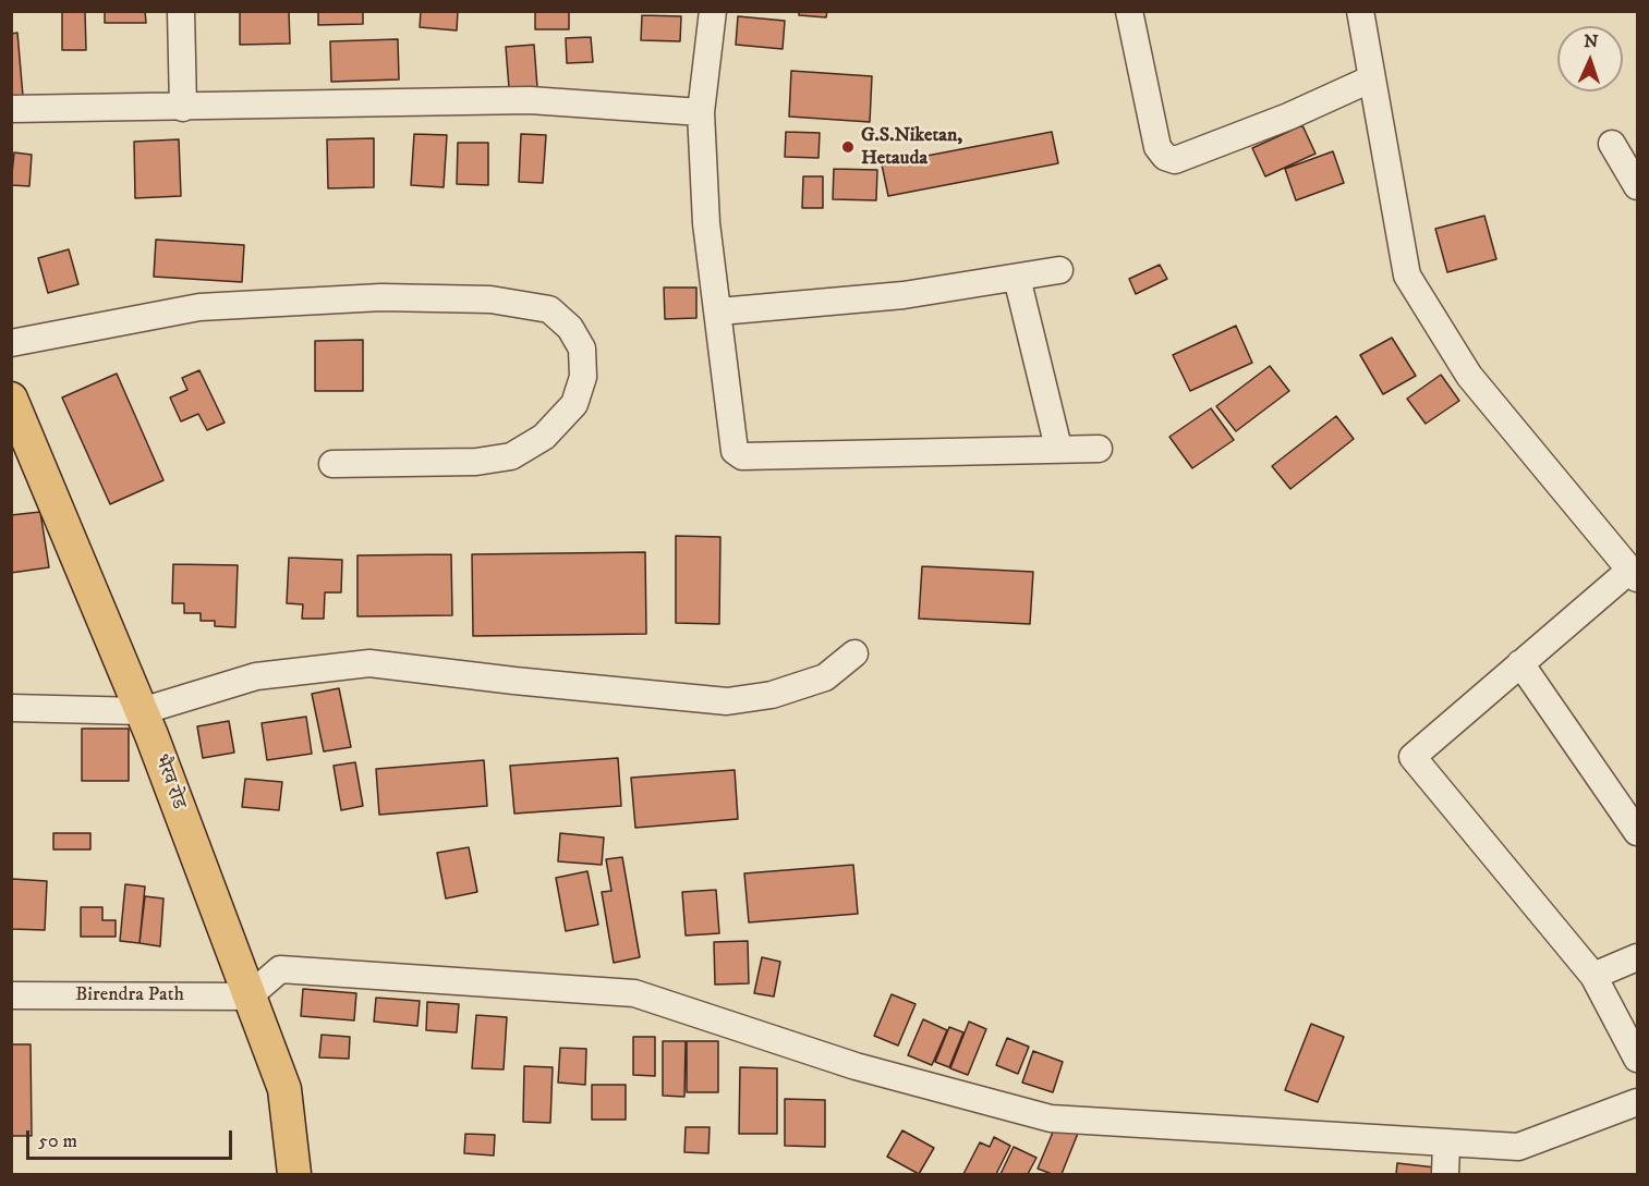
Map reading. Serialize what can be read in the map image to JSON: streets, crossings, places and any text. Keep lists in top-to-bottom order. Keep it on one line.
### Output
{"streets":{"main road":["भैरव रोड"],"street":["Birendra Path"]},"crossings":[["भैरव रोड","Birendra Path"]],"places":["G.S.Niketan, Hetauda"],"scale_bar":"50 m","north":"top"}
